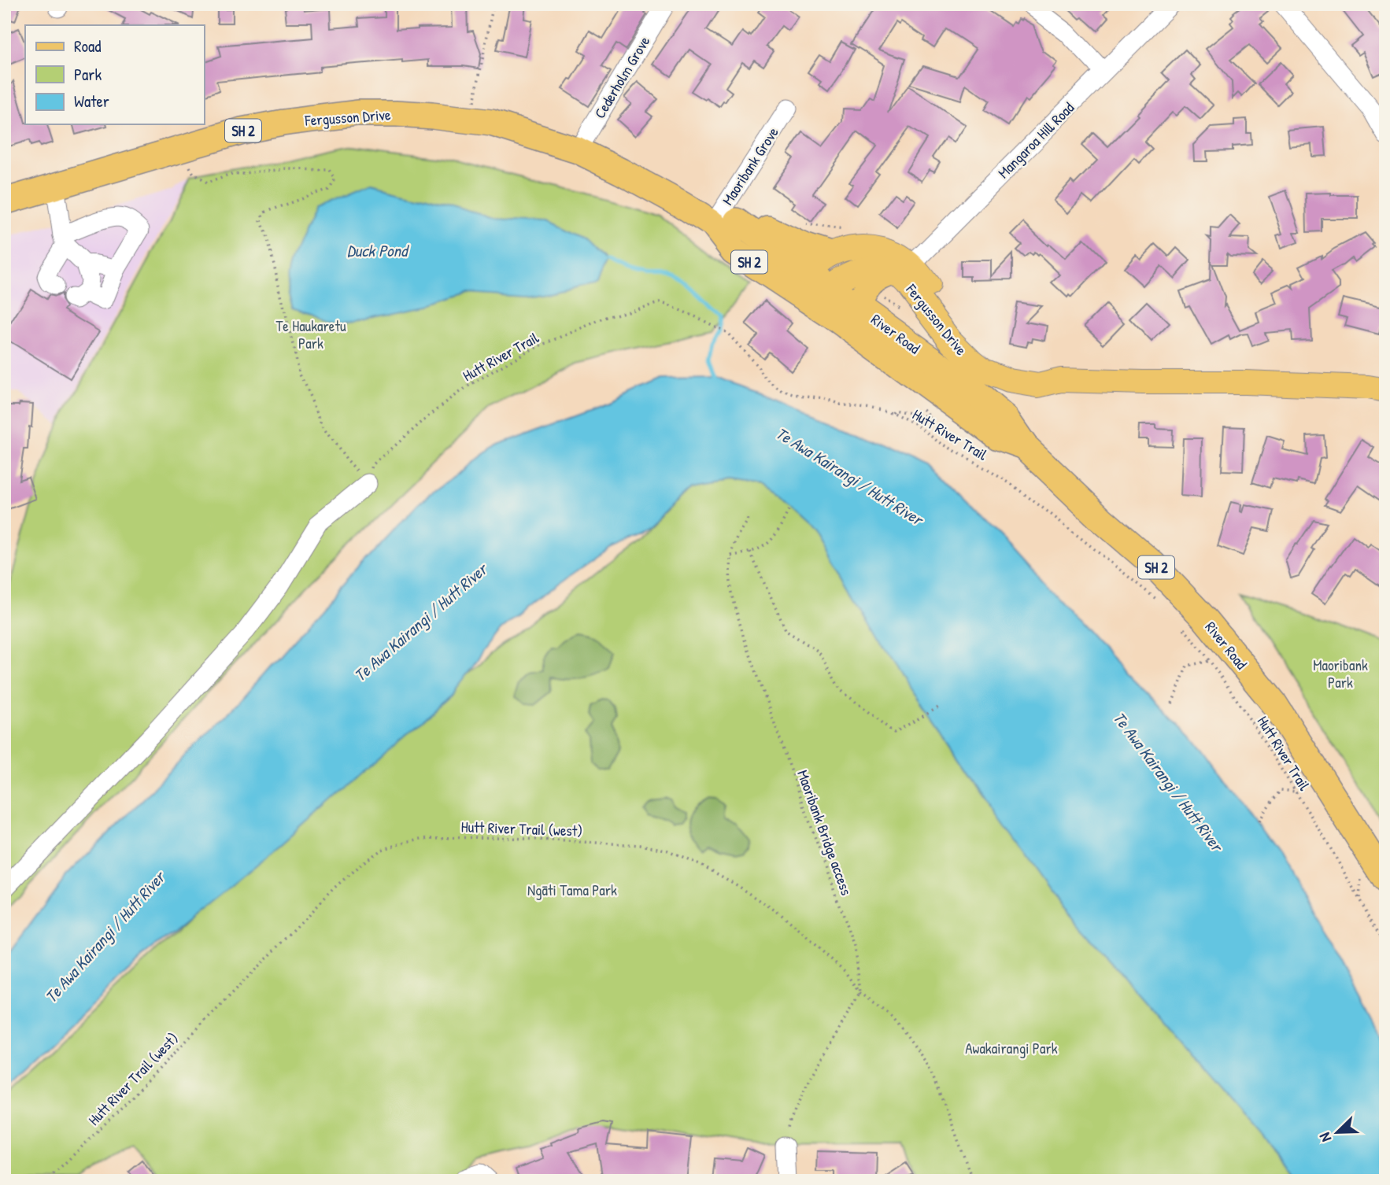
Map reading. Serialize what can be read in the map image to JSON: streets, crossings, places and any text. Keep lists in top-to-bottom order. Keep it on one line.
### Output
{"streets":{"highway":["Fergusson Drive","SH 2","River Road"],"street":["Cederholm Grove","Mangaroa Hill Road","Maoribank Grove"],"path":["Hutt River Trail","Hutt River Trail (west)","Maoribank Bridge access"]},"crossings":[["Cederholm Grove","Fergusson Drive"],["Fergusson Drive","Mangaroa Hill Road"],["Fergusson Drive","Maoribank Grove"],["Fergusson Drive","River Road"],["Hutt River Trail (west)","Maoribank Bridge access"]],"water":["Duck Pond","Te Awa Kairangi / Hutt River"],"parks":["Te Haukaretu Park","Maoribank Park","Ngāti Tama Park","Awakairangi Park"],"legend":["Road","Park","Water"],"north":"bottom left"}
